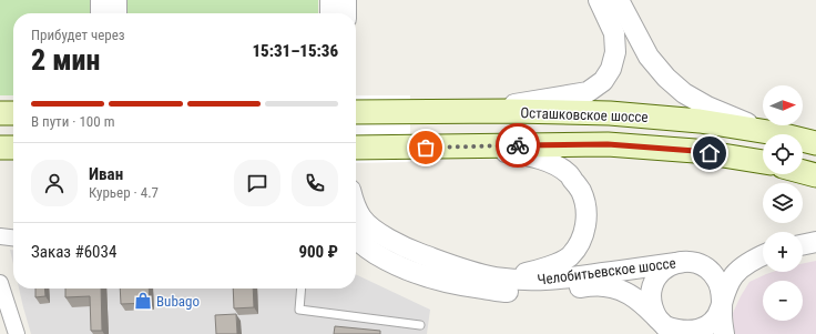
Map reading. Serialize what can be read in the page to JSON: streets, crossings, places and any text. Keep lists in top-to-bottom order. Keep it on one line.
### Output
{"streets":{"main road":["Осташковское шоссе"],"street":["Челобитьевское шоссе"]},"places":{"shop":["Bubago"]},"north":"right","page":{"heading":["2 мин","Прибудет через","15:31–15:36"],"panel":["Иван","Курьер · 4.7","Заказ #6034","900 ₽"],"map_buttons":["+","−"],"bar":"В пути · 100 m"}}
